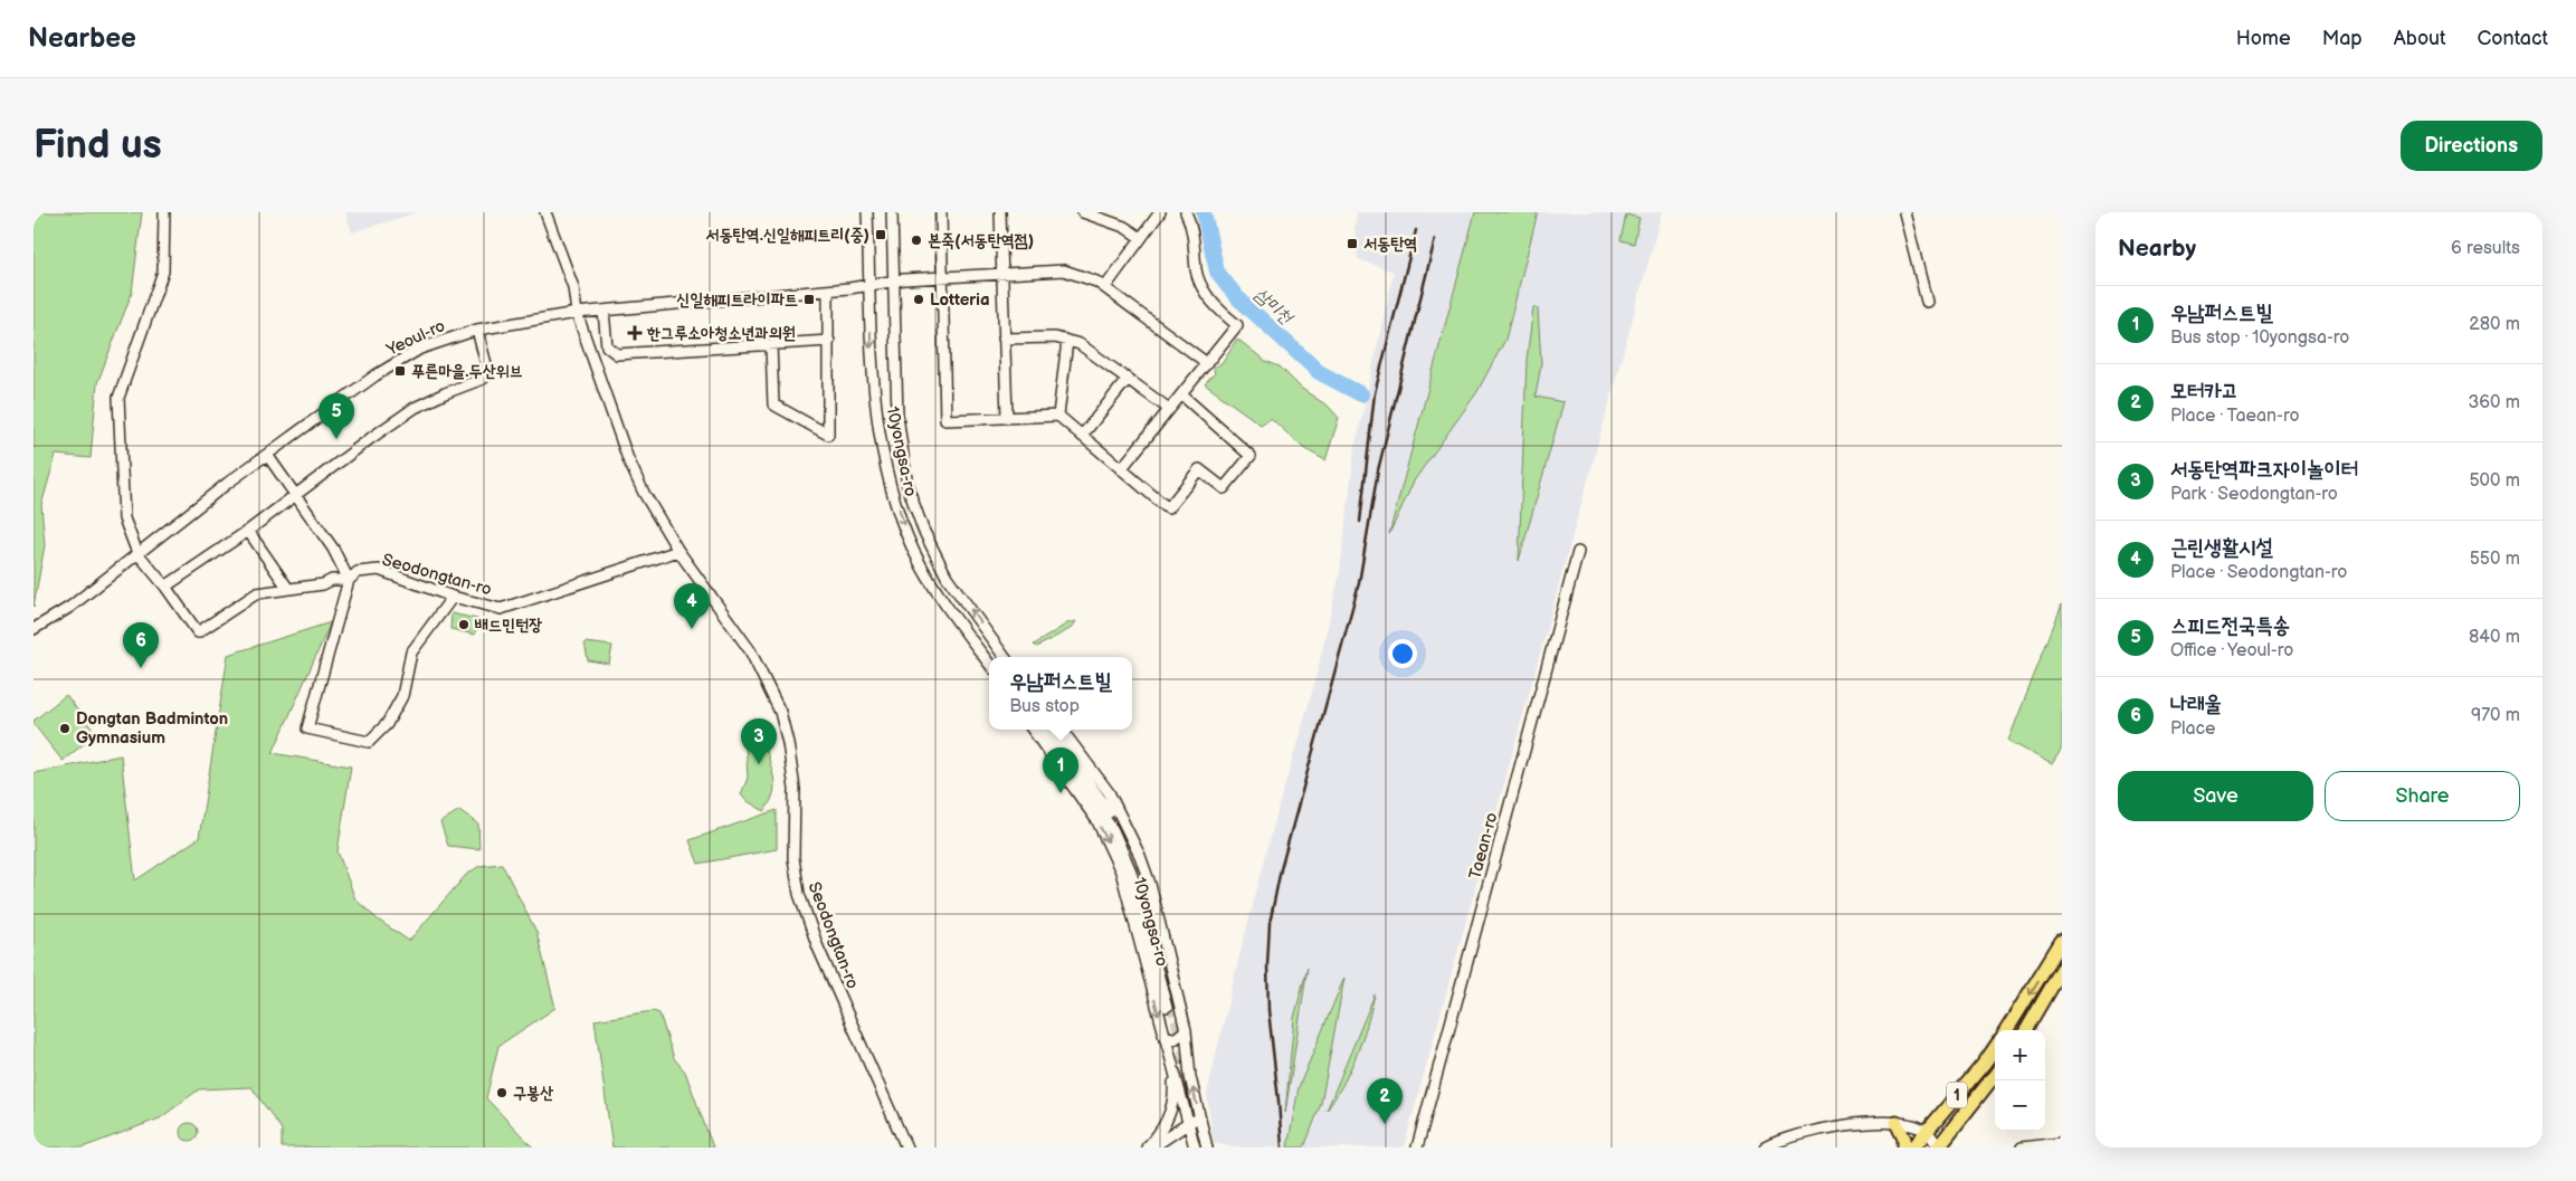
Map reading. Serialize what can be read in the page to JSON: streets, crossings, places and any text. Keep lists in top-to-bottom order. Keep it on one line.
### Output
{"streets":{"main road":["1"],"street":["Yeoul-ro","10yongsa-ro","Seodongtan-ro","Taean-ro"]},"crossings":[["Yeoul-ro","10yongsa-ro"],["Yeoul-ro","Seodongtan-ro"]],"water":["삼미천"],"places":{"transit":["서동탄역.신일해피트리(중)","서동탄역","신일해피트라이파트","푸른마을.두산위브"],"other":["본죽(서동탄역점)","Lotteria","배드민턴장","Dongtan Badminton Gymnasium","구봉산"],"health":["한그루소아청소년과의원"]},"page":{"header":"Nearbee","nav":["Home","Map","About","Contact"],"buttons":["Directions",["Save","Share"]],"title":"Find us","heading":["Nearby","6 results"],"list":[{"mark":"1","name":"우남퍼스트빌","note":"Bus stop · 10yongsa-ro","value":"280 m"},{"mark":"2","name":"모터카고","note":"Place · Taean-ro","value":"360 m"},{"mark":"3","name":"서동탄역파크자이놀이터","note":"Park · Seodongtan-ro","value":"500 m"},{"mark":"4","name":"근린생활시설","note":"Place · Seodongtan-ro","value":"550 m"},{"mark":"5","name":"스피드전국특송","note":"Office · Yeoul-ro","value":"840 m"},{"mark":"6","name":"나래울","note":"Place","value":"970 m"}],"pins":["5","4","6","3","1","2"],"popup":["우남퍼스트빌","Bus stop"],"map_buttons":["+","−"]}}
